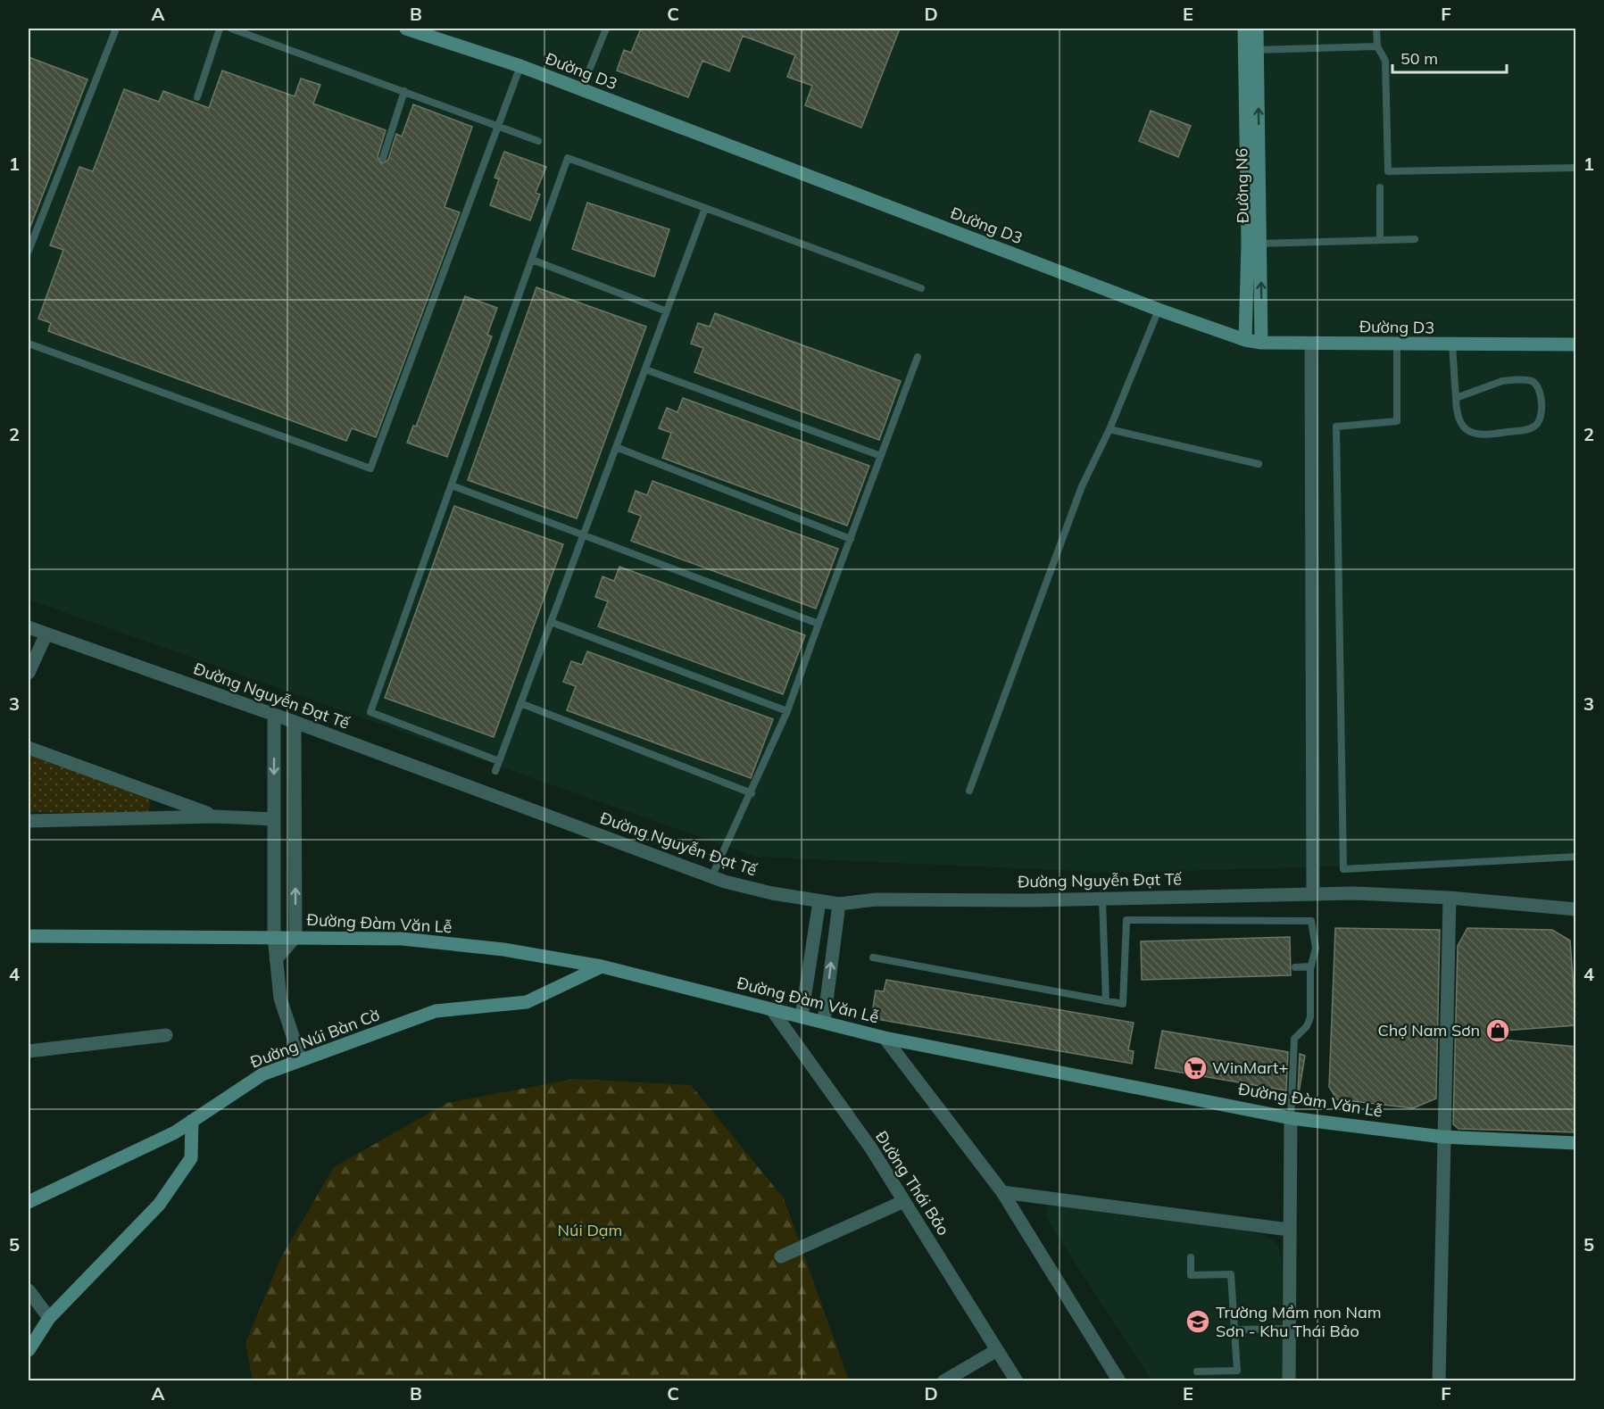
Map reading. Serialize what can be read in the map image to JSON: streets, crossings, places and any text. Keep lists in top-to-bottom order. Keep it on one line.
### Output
{"streets":{"main road":["Đường D3","Đường N6","Đường Đàm Văn Lễ","Đường Núi Bàn Cờ"],"street":["Đường Nguyễn Đạt Tế","Đường Thái Bảo"]},"crossings":[["Đường D3","Đường N6"],["Đường Đàm Văn Lễ","Đường Núi Bàn Cờ"],["Đường Đàm Văn Lễ","Đường Thái Bảo"]],"parks":["Núi Dạm"],"places":{"shop":["Chợ Nam Sơn"],"supermarket":["WinMart+"],"school or university":["Trường Mầm non Nam Sơn - Khu Thái Bảo"]},"scale_bar":"50 m","grid":{"columns":["A","B","C","D","E","F"],"rows":["1","2","3","4","5"]}}
